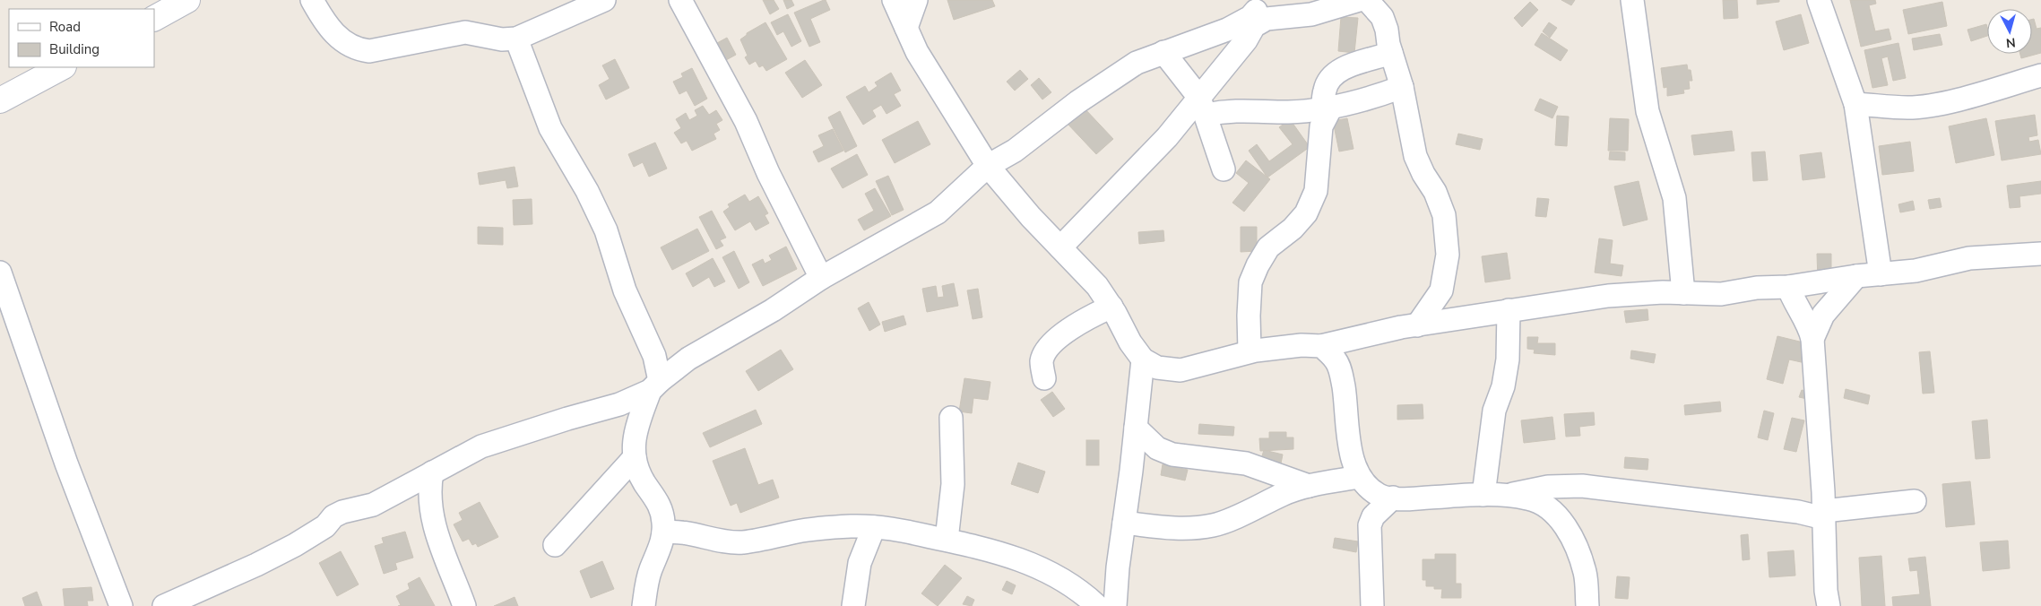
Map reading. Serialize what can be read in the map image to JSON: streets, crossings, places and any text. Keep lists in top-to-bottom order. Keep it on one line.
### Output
{"legend":["Road","Building"],"north":"bottom"}
